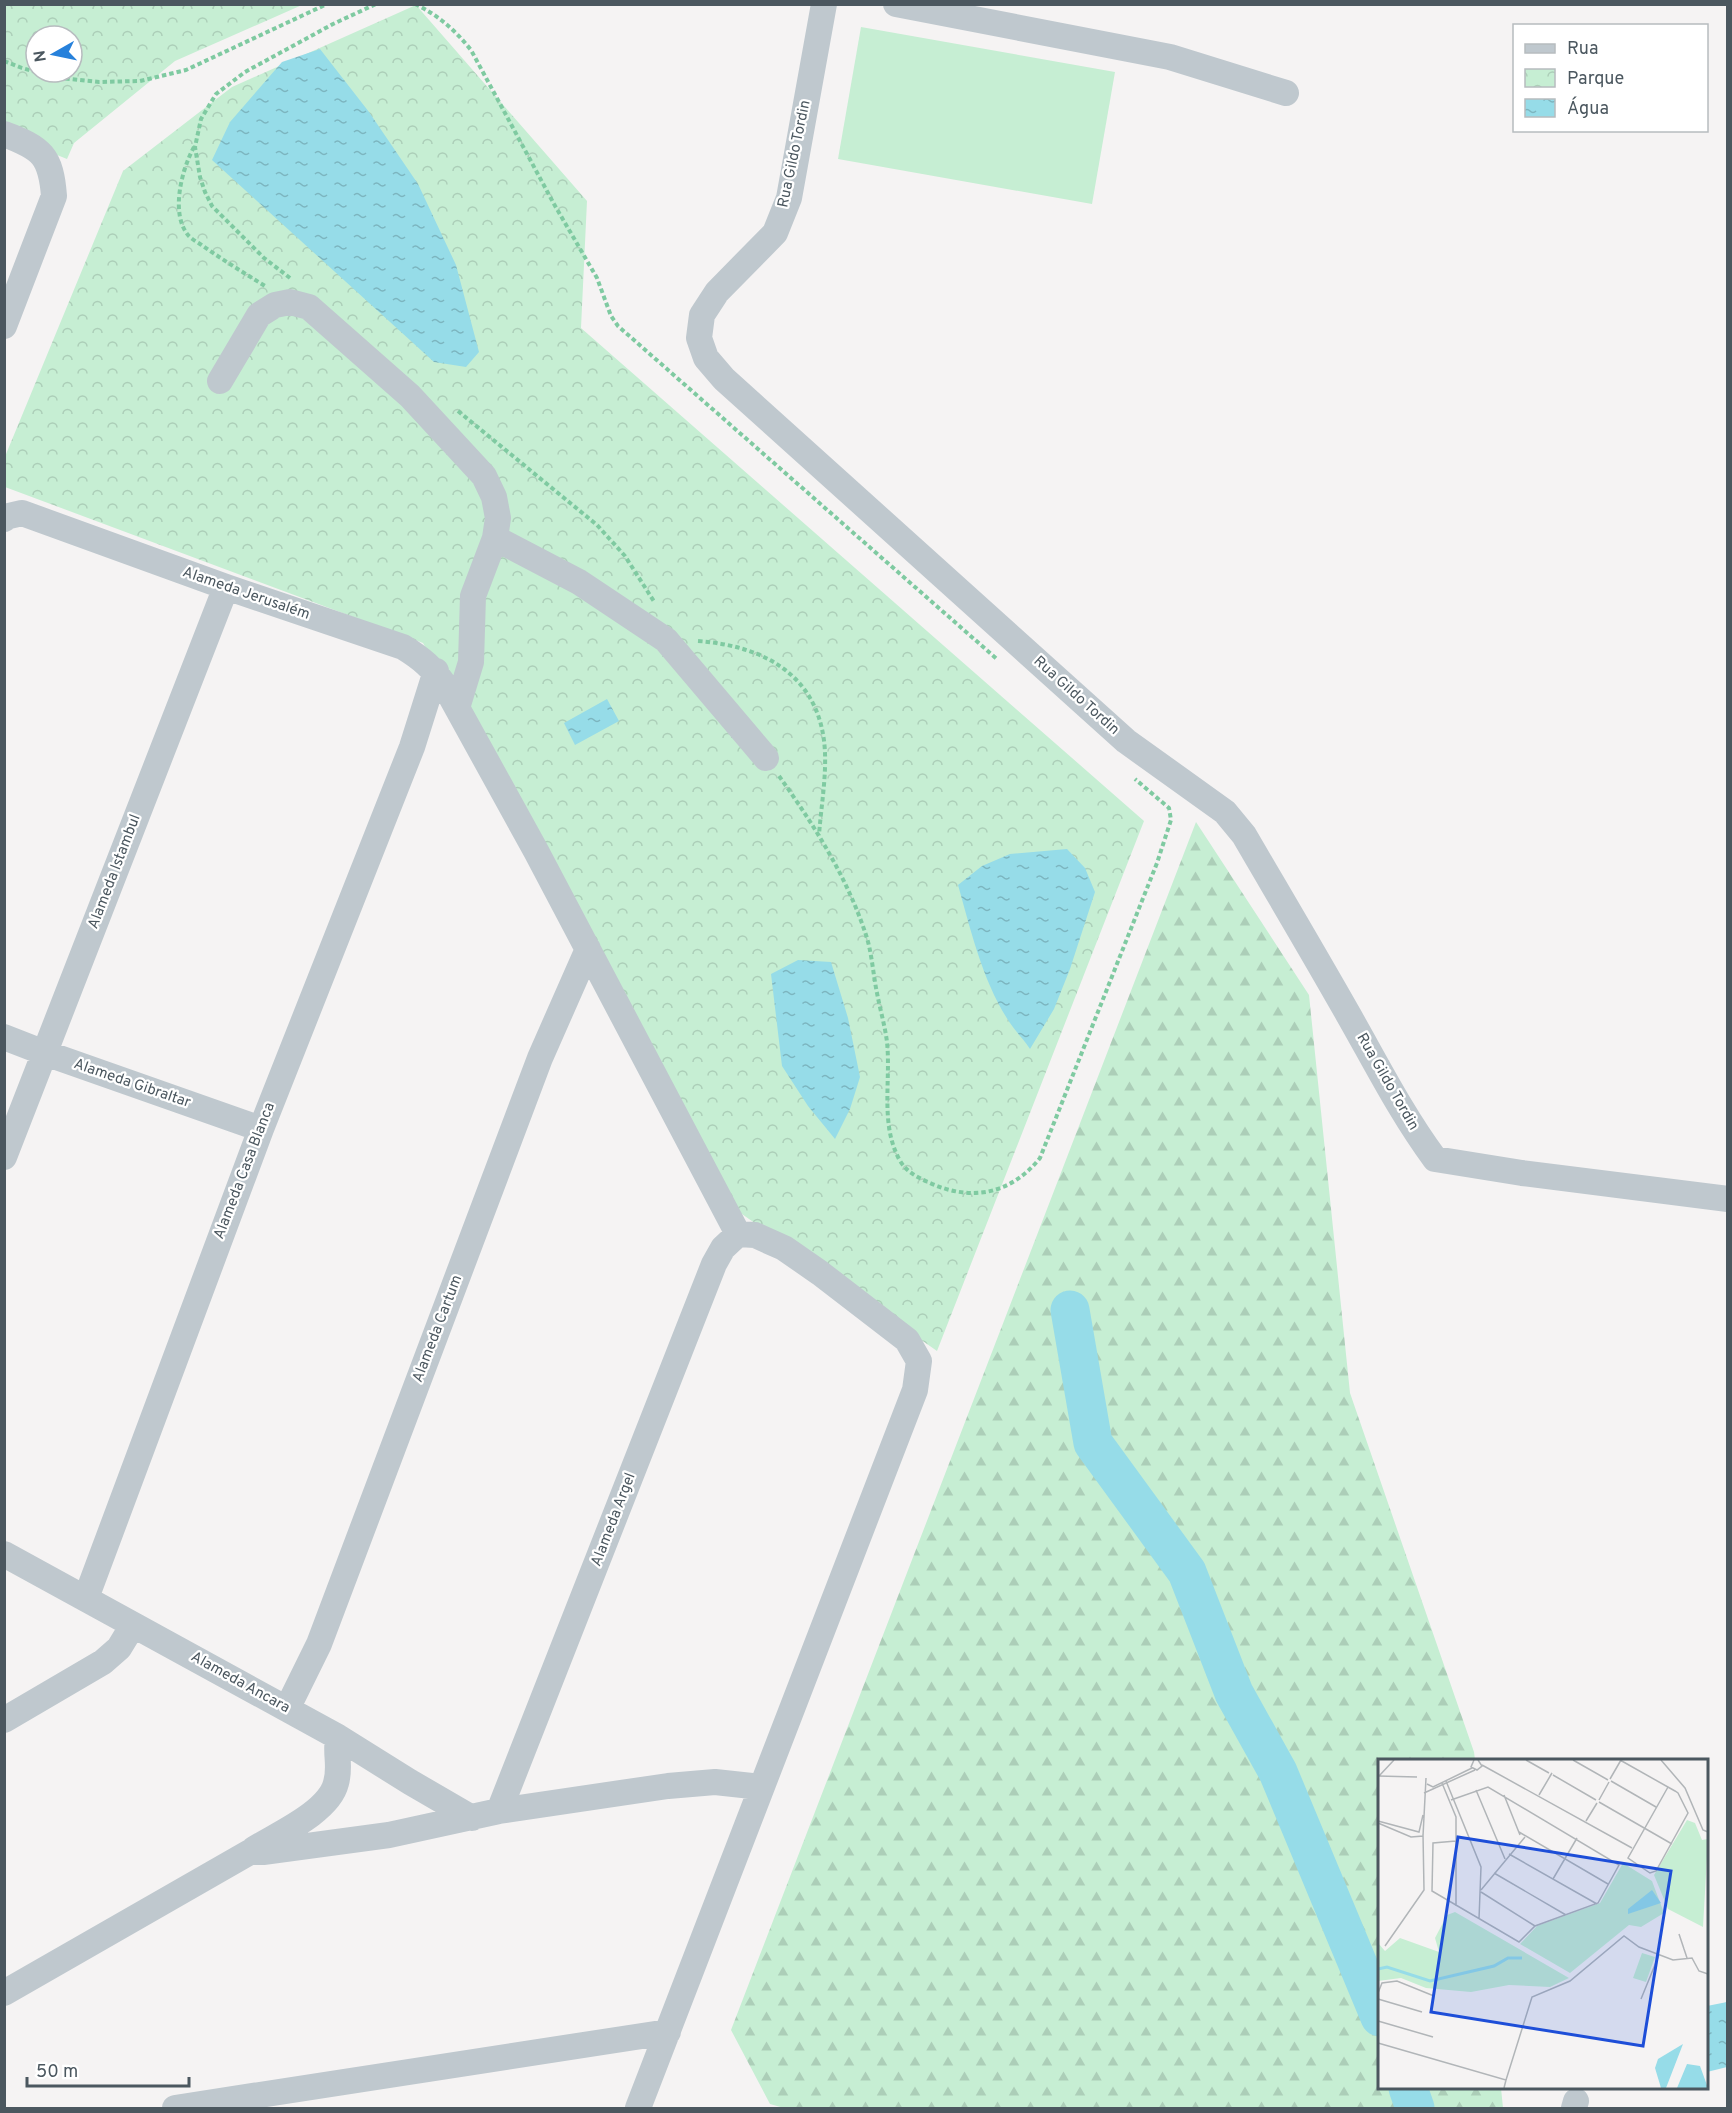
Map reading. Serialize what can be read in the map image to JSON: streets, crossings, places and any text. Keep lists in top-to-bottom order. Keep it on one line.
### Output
{"streets":{"street":["Rua Gildo Tordin","Alameda Jerusalém","Alameda Istambul","Alameda Gibraltar","Alameda Casa Blanca","Alameda Cartum","Alameda Argel","Alameda Ancara"]},"crossings":[["Alameda Jerusalém","Alameda Istambul"],["Alameda Jerusalém","Alameda Casa Blanca"],["Alameda Jerusalém","Alameda Cartum"],["Alameda Jerusalém","Alameda Argel"],["Alameda Istambul","Alameda Gibraltar"],["Alameda Gibraltar","Alameda Casa Blanca"],["Alameda Casa Blanca","Alameda Ancara"],["Alameda Cartum","Alameda Ancara"]],"legend":["Rua","Parque","Água"],"scale_bar":"50 m","north":"left"}
